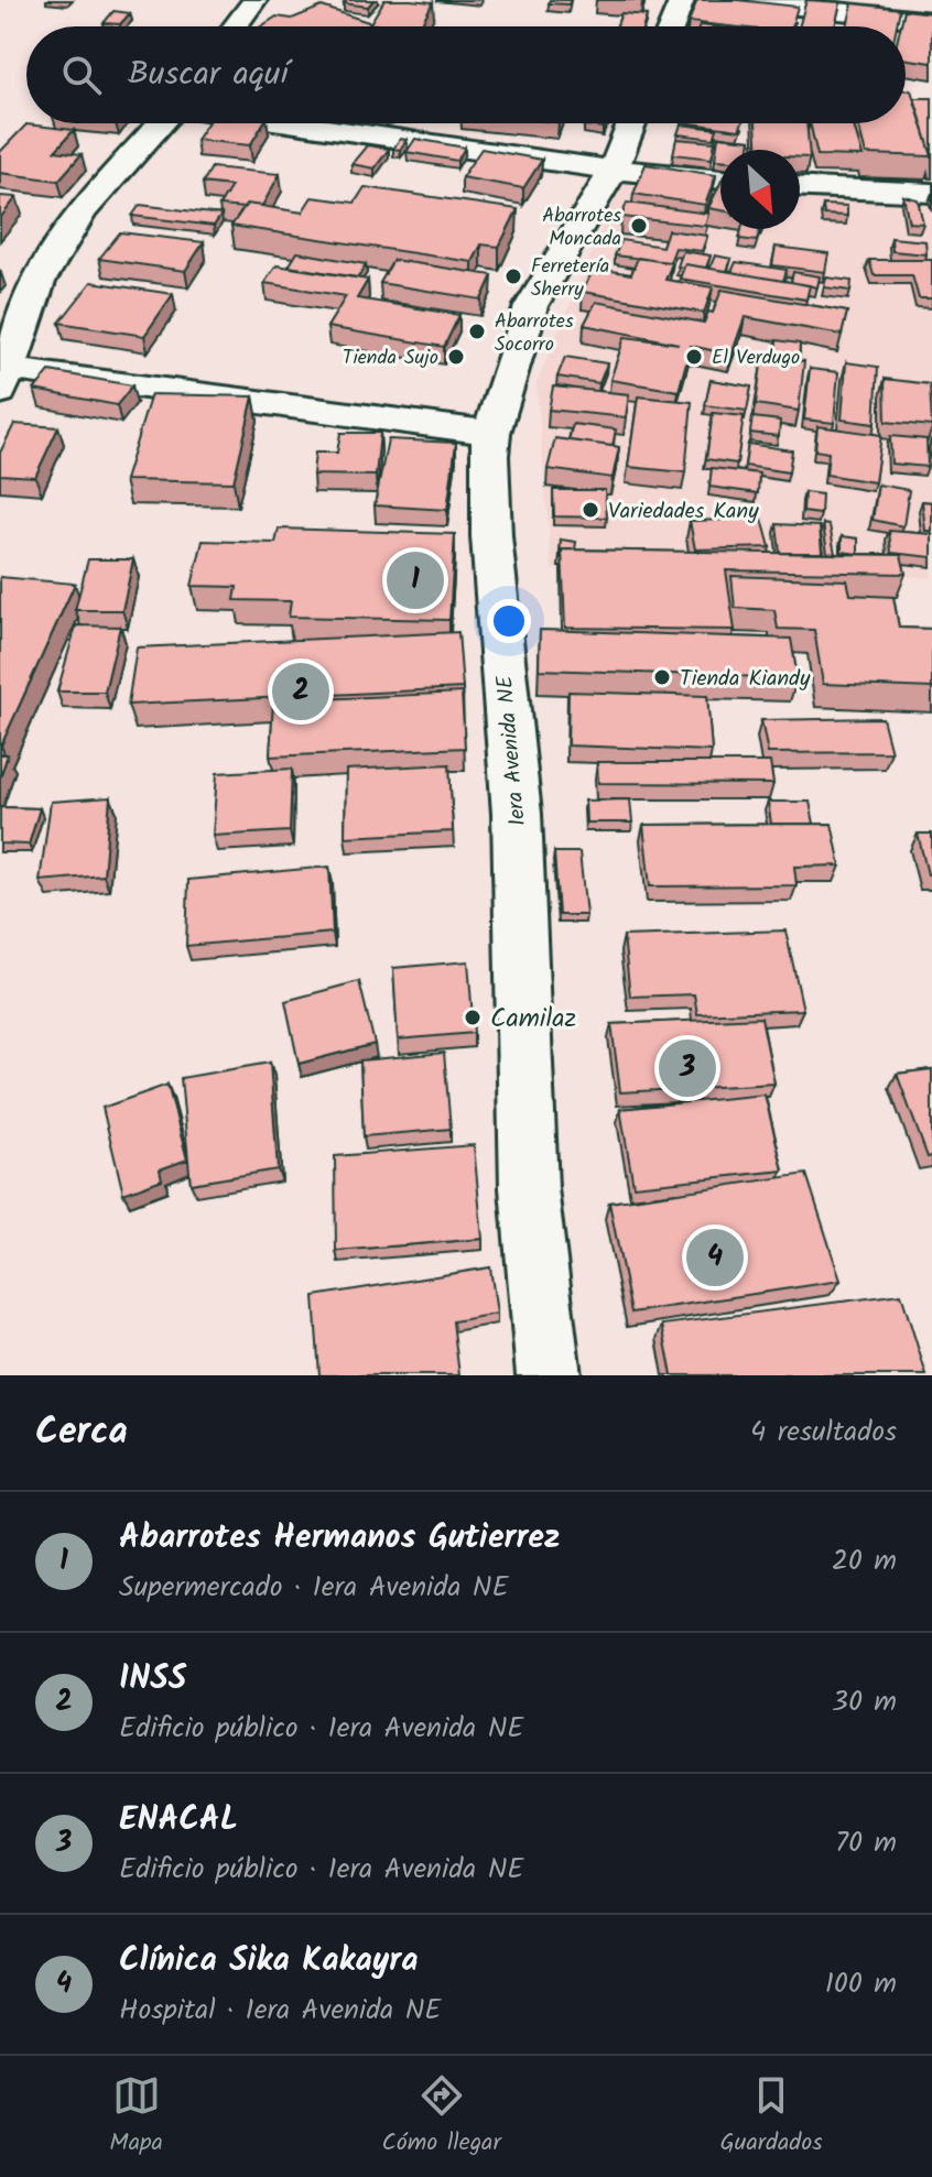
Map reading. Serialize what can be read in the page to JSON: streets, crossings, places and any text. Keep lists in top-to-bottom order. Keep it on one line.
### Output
{"streets":{"street":["1era Avenida NE"]},"places":["Abarrotes Moncada","Ferretería Sherry","Abarrotes Socorro","Tienda Sujo","El Verdugo","Variedades Kany","Tienda Kiandy","Camilaz"],"north":"bottom right","page":{"search":"Buscar aquí","pins":["1","2","3","4"],"heading":["Cerca","4 resultados"],"list":[{"mark":"1","name":"Abarrotes Hermanos Gutierrez","note":"Supermercado · 1era Avenida NE","value":"20 m"},{"mark":"2","name":"INSS","note":"Edificio público · 1era Avenida NE","value":"30 m"},{"mark":"3","name":"ENACAL","note":"Edificio público · 1era Avenida NE","value":"70 m"},{"mark":"4","name":"Clínica Sika Kakayra","note":"Hospital · 1era Avenida NE","value":"100 m"}],"nav":["Mapa","Cómo llegar","Guardados"]}}
